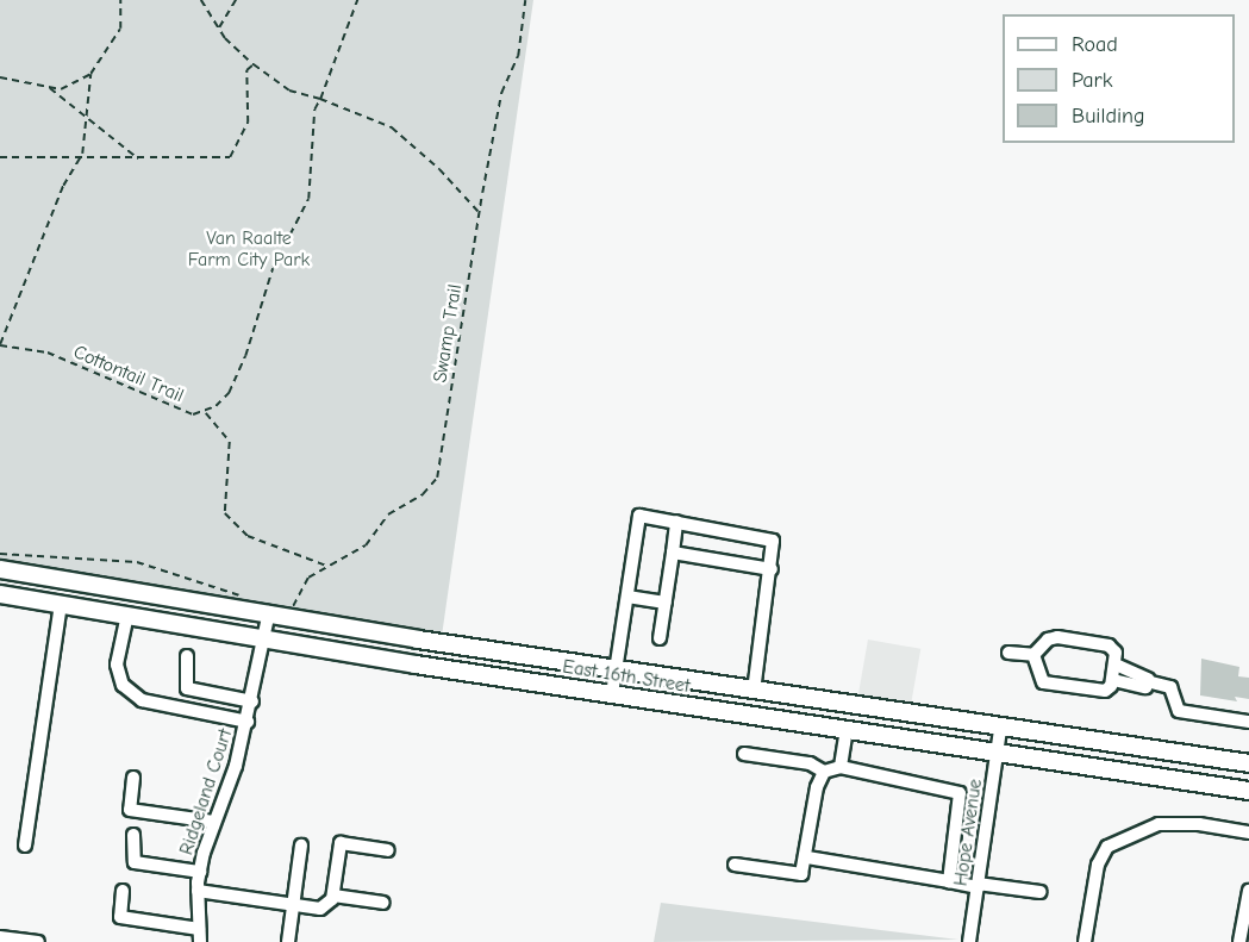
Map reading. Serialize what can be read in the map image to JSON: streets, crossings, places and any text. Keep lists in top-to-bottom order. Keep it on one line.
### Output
{"streets":{"main road":["East 16th Street"],"street":["Ridgeland Court","Hope Avenue"],"path":["Swamp Trail","Cottontail Trail"]},"crossings":[["East 16th Street","Ridgeland Court"],["East 16th Street","Hope Avenue"]],"parks":["Van Raalte Farm City Park"],"legend":["Road","Park","Building"]}
